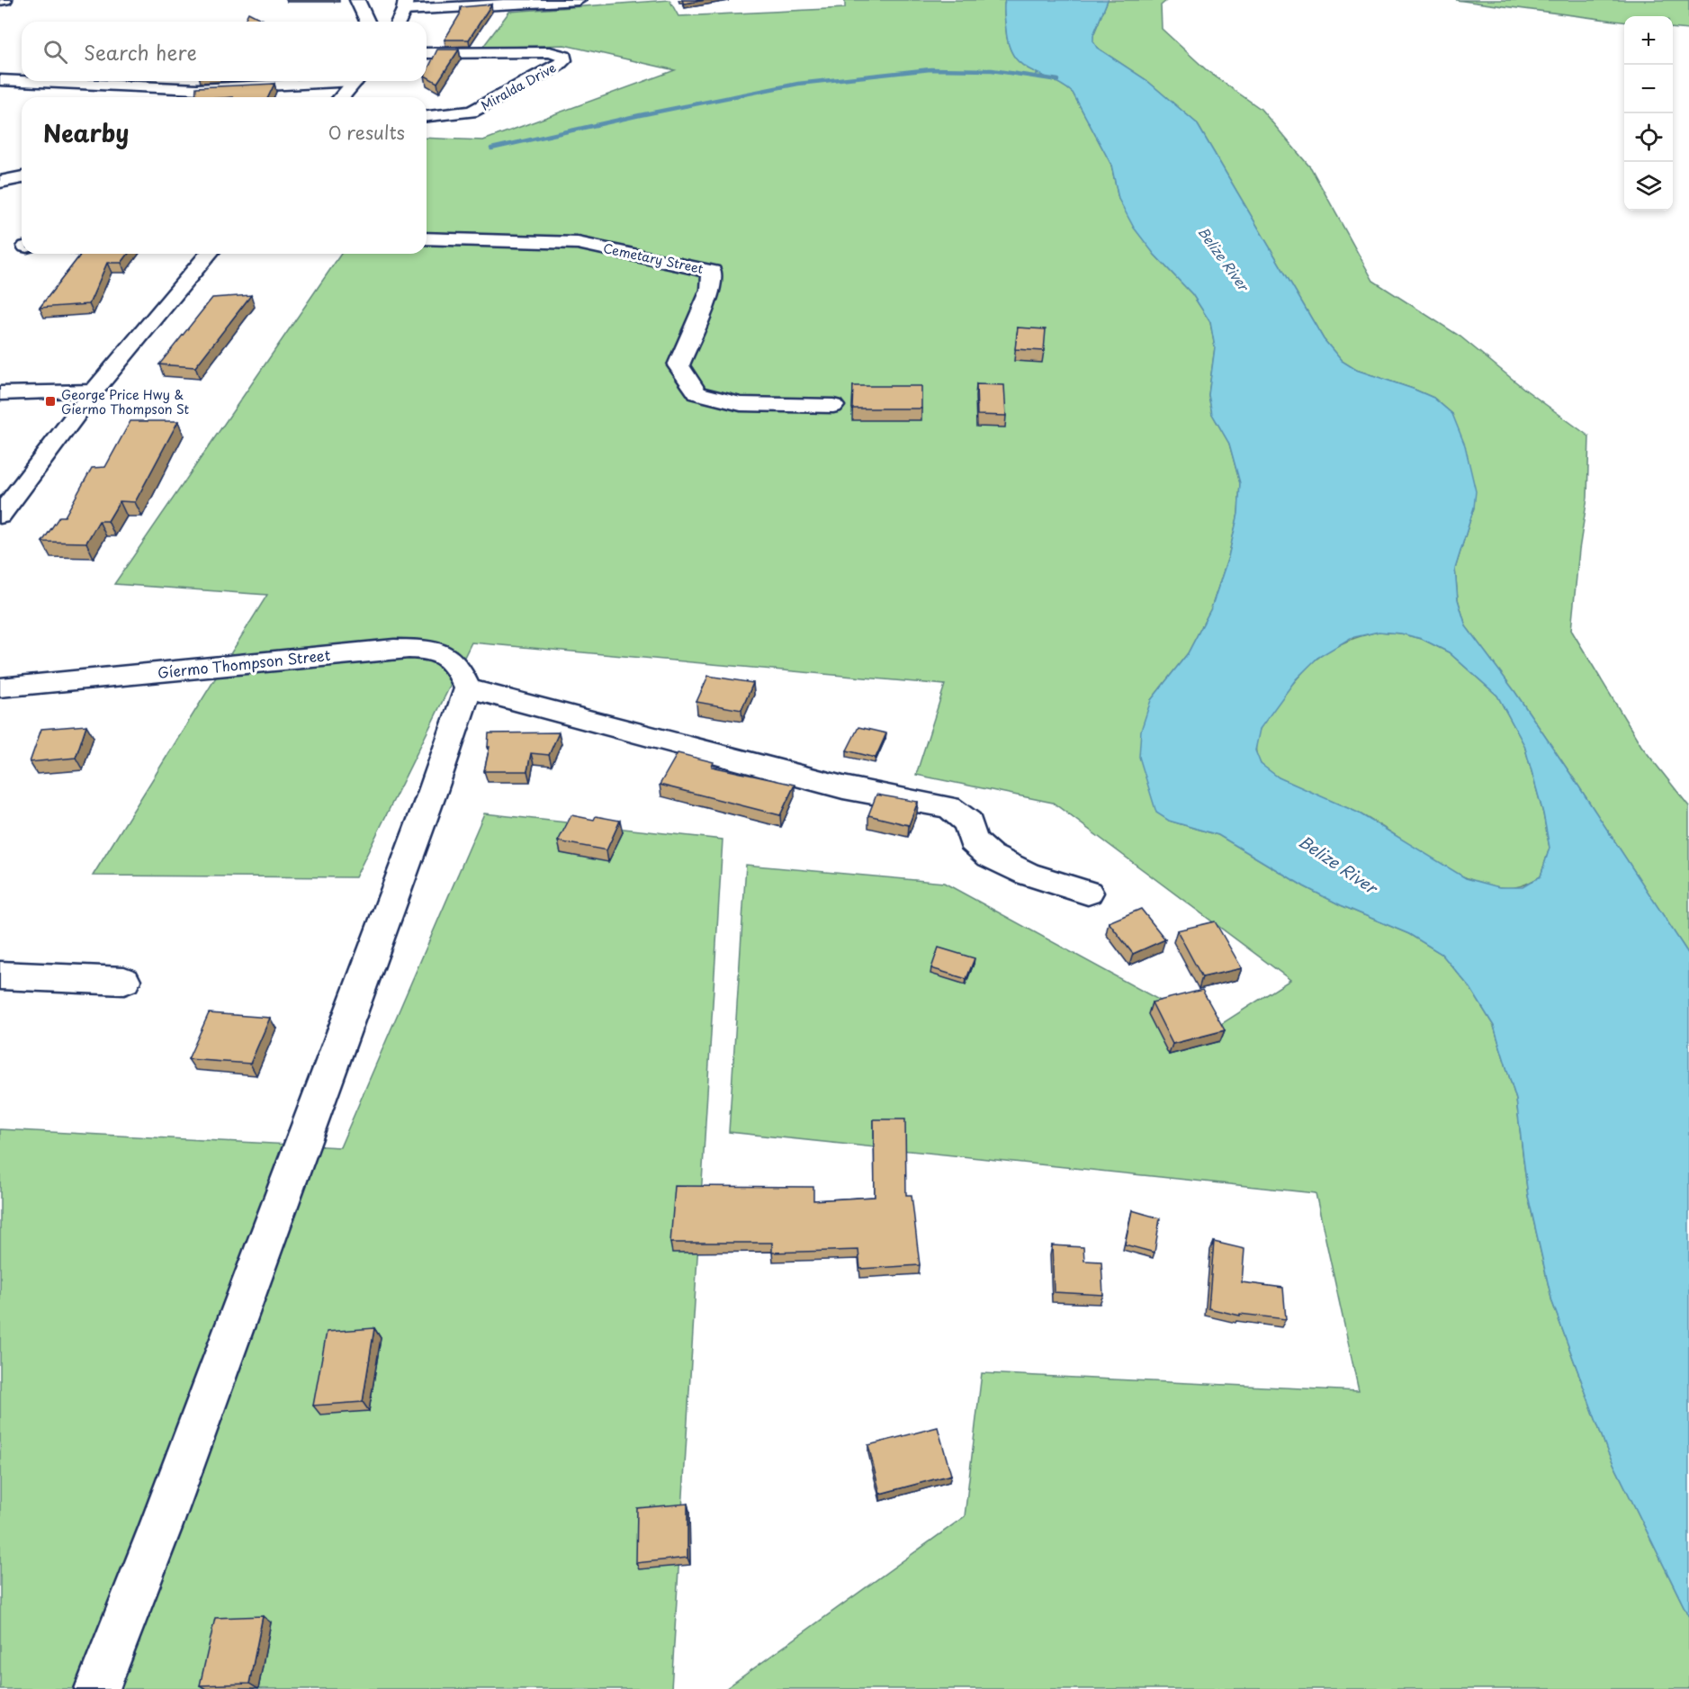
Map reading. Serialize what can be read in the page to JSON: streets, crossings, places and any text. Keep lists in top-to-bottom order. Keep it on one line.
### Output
{"streets":{"main road":["Miralda Drive","Cemetary Street","Gíermo Thompson Street"]},"water":["Belize River"],"places":{"transit":["George Price Hwy & Giermo Thompson St"]},"page":{"map_buttons":["+","−"],"search":"Search here","heading":["Nearby","0 results"]}}
